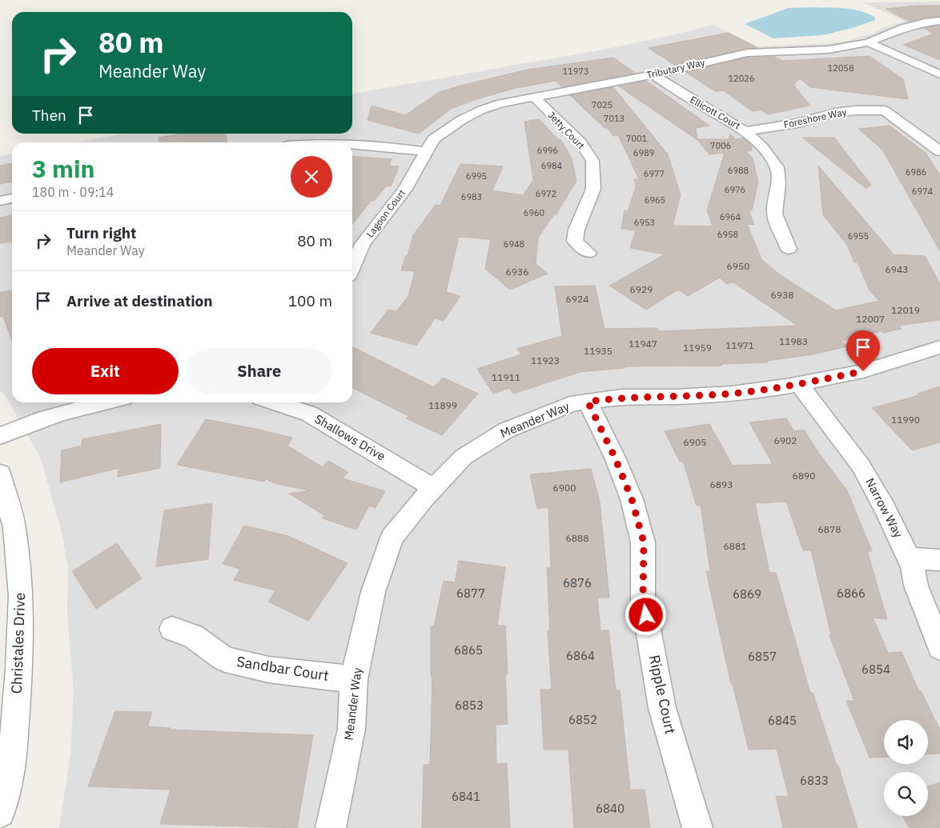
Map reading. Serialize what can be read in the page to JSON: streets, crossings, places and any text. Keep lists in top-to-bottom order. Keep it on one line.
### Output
{"streets":{"street":["Tributary Way","Ellicott Court","Foreshore Way","Jetty Court","Lagoon Court","Meander Way","Shallows Drive","Narrow Way","Christales Drive","Sandbar Court","Ripple Court"]},"crossings":[["Tributary Way","Ellicott Court"],["Tributary Way","Jetty Court"],["Tributary Way","Lagoon Court"],["Ellicott Court","Foreshore Way"],["Meander Way","Shallows Drive"],["Meander Way","Narrow Way"],["Meander Way","Sandbar Court"],["Meander Way","Ripple Court"]],"house_numbers":["12058","11973","12026","7025","7013","7001","7006","6996","6989","6984","6988","6986","6977","6995","6976","6974","6972","6983","6965","6960","6964","6953","6958","6955","6948","6950","6943","6936","6929","6938","6924","12019","12007","11983","11947","11971","11959","11935","11923","11911","11899","11990","6902","6905","6890","6893","6900","6878","6888","6881","6876","6877","6866","6869","6865","6864","6857","6854","6853","6852","6845","6833","6841","6840"],"page":{"turn":["80 m","Meander Way"],"then":"Then","heading":["3 min","180 m · 09:14"],"list":[{"name":"Turn right","note":"Meander Way","value":"80 m"},{"name":"Arrive at destination","value":"100 m"}],"buttons":["Exit","Share"]}}
